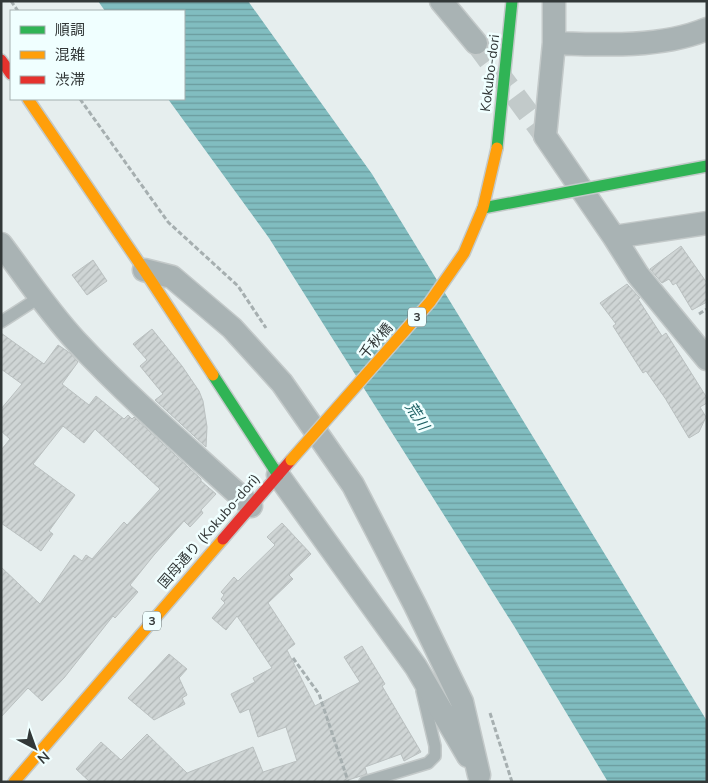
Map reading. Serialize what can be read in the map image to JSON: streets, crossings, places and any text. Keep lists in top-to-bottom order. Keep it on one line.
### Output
{"streets":{"main road":["Kokubo-dori","3","千秋橋","国母通り (Kokubo-dori)"]},"crossings":[["Kokubo-dori","千秋橋"],["千秋橋","国母通り (Kokubo-dori)"]],"water":["荒川"],"legend":["順調","混雑","渋滞"],"north":"bottom right"}
